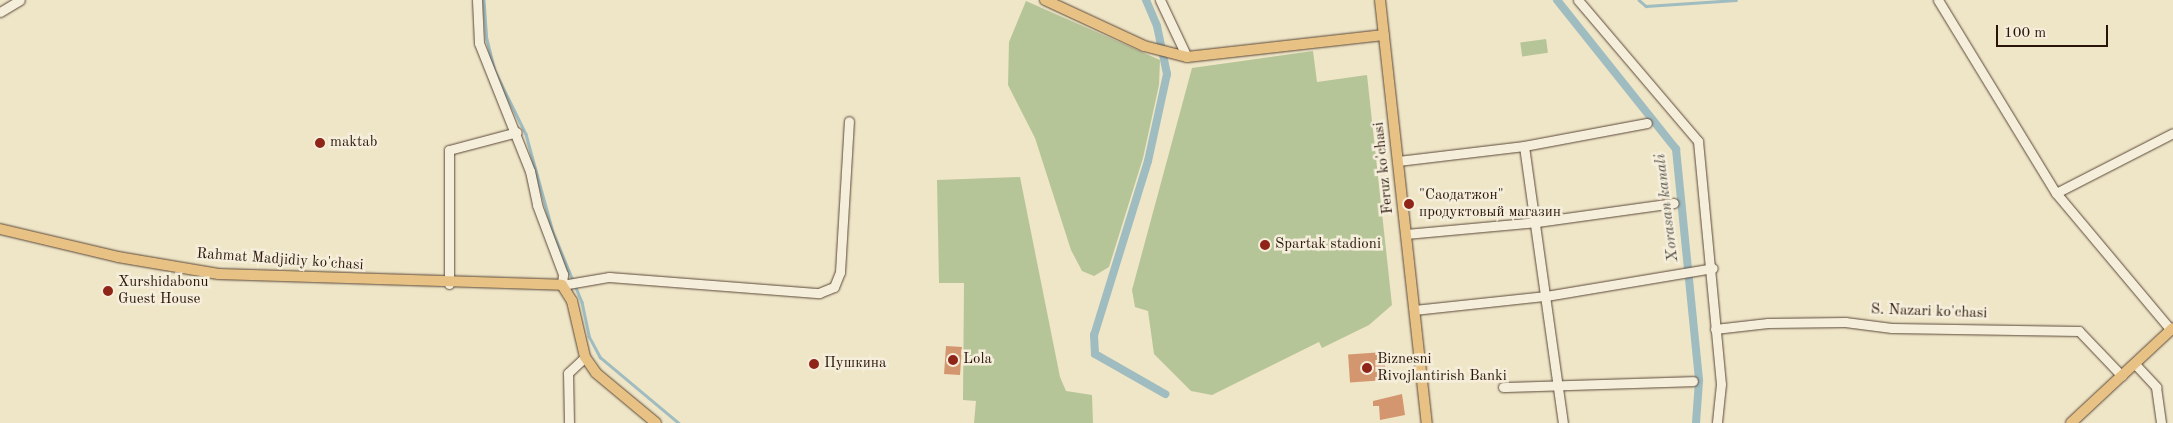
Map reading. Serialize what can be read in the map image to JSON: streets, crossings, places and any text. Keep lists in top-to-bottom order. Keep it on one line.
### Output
{"streets":{"main road":["Feruz ko'chasi","Rahmat Madjidiy ko'chasi"],"street":["S. Nazari ko'chasi"]},"water":["Xorasan kanali"],"places":["maktab","\"Саодатжон\" продуктовый магазин","Spartak stadioni","Xurshidabonu Guest House","Lola","Пушкина","Biznesni Rivojlantirish Banki"],"scale_bar":"100 m"}
